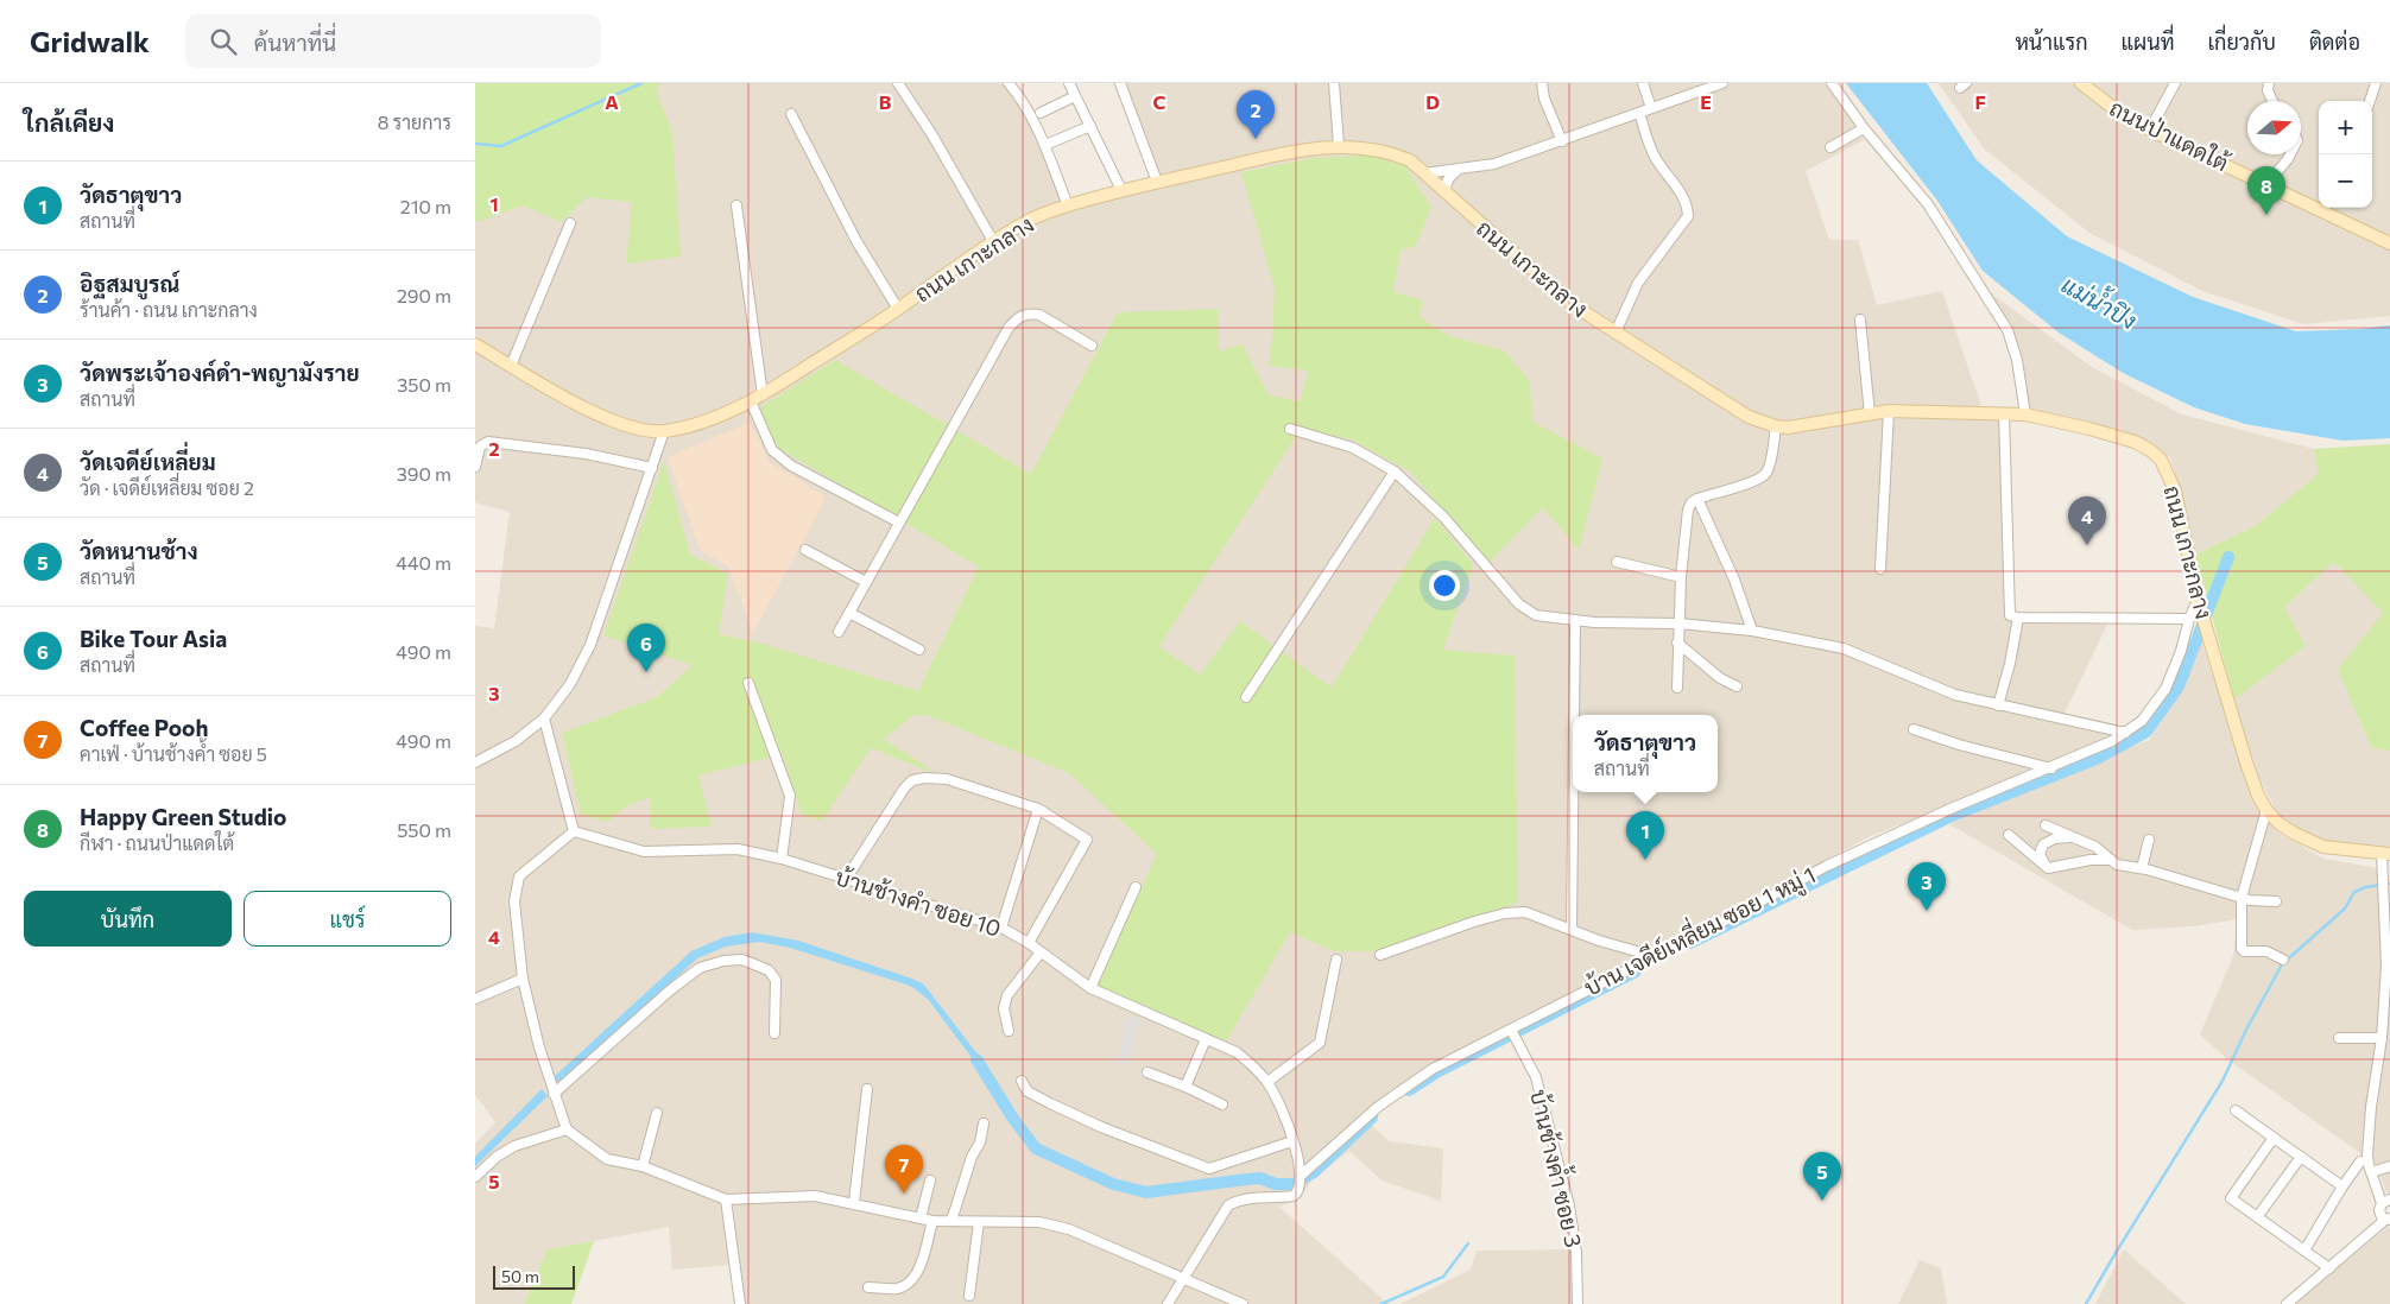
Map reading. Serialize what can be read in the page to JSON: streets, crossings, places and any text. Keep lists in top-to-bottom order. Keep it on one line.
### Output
{"streets":{"street":["ถนนป่าแดดใต้","ถนน เกาะกลาง","บ้านช้างคำ ซอย 10","บ้าน เจดีย์เหลี่ยม ซอย 1 หมู่ 1","บ้านช้างค้ำ ซอย 3"]},"crossings":[["ถนน เกาะกลาง","บ้าน เจดีย์เหลี่ยม ซอย 1 หมู่ 1"],["บ้านช้างคำ ซอย 10","บ้าน เจดีย์เหลี่ยม ซอย 1 หมู่ 1"],["บ้าน เจดีย์เหลี่ยม ซอย 1 หมู่ 1","บ้านช้างค้ำ ซอย 3"]],"water":["แม่น้ำปิง"],"scale_bar":"50 m","north":"right","page":{"header":"Gridwalk","search":"ค้นหาที่นี่","nav":["หน้าแรก","แผนที่","เกี่ยวกับ","ติดต่อ"],"heading":["ใกล้เคียง","8 รายการ"],"pins":["2","8","4","6","1","3","7","5"],"map_buttons":["+","−"],"list":[{"mark":"1","name":"วัดธาตุขาว","note":"สถานที่","value":"210 m"},{"mark":"2","name":"อิฐสมบูรณ์","note":"ร้านค้า · ถนน เกาะกลาง","value":"290 m"},{"mark":"3","name":"วัดพระเจ้าองค์ดำ-พญามังราย","note":"สถานที่","value":"350 m"},{"mark":"4","name":"วัดเจดีย์เหลี่ยม","note":"วัด · เจดีย์เหลี่ยม ซอย 2","value":"390 m"},{"mark":"5","name":"วัดหนานช้าง","note":"สถานที่","value":"440 m"},{"mark":"6","name":"Bike Tour Asia","note":"สถานที่","value":"490 m"},{"mark":"7","name":"Coffee Pooh","note":"คาเฟ่ · บ้านช้างค้ำ ซอย 5","value":"490 m"},{"mark":"8","name":"Happy Green Studio","note":"กีฬา · ถนนป่าแดดใต้","value":"550 m"}],"popup":["วัดธาตุขาว","สถานที่"],"buttons":["บันทึก","แชร์"],"scale":"50 m"},"grid":{"columns":["A","B","C","D","E","F"],"rows":["1","2","3","4","5"]}}
